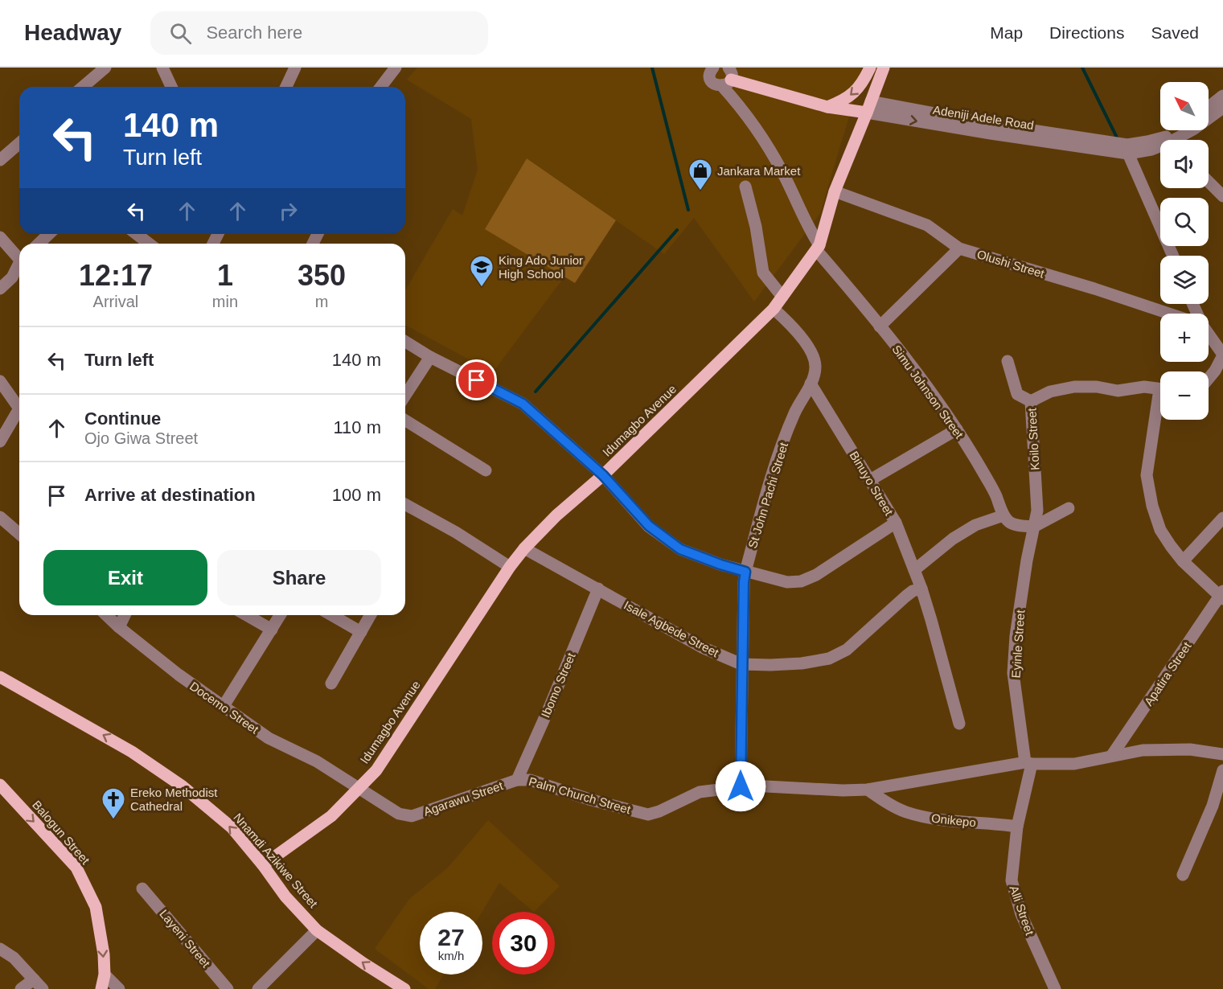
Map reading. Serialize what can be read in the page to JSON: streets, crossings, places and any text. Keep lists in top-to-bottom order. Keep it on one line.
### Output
{"streets":{"main road":["Adeniji Adele Road","Idumagbo Avenue","Balogun Street","Nnamdi Azikiwe Street"],"street":["Olushi Street","Simu Johnson Street","Koilo Street","Binuyo Street","St John Pachi Street","Isale Agbede Street","Eyinle Street","Apatira Street","Ibomo Street","Docemo Street","Palm Church Street","Agarawu Street","Onikepo","Alli Street","Layeni Street"]},"crossings":[["Adeniji Adele Road","Simu Johnson Street"],["Adeniji Adele Road","Idumagbo Avenue"],["Olushi Street","Idumagbo Avenue"],["Simu Johnson Street","Idumagbo Avenue"],["Idumagbo Avenue","St John Pachi Street"],["Idumagbo Avenue","Isale Agbede Street"],["Idumagbo Avenue","Docemo Street"],["Idumagbo Avenue","Agarawu Street"],["Idumagbo Avenue","Nnamdi Azikiwe Street"],["Koilo Street","Eyinle Street"],["Binuyo Street","St John Pachi Street"],["Binuyo Street","Isale Agbede Street"],["St John Pachi Street","Isale Agbede Street"],["St John Pachi Street","Palm Church Street"],["Isale Agbede Street","Ibomo Street"],["Eyinle Street","Palm Church Street"],["Eyinle Street","Alli Street"],["Apatira Street","Palm Church Street"],["Ibomo Street","Palm Church Street"],["Ibomo Street","Agarawu Street"],["Docemo Street","Agarawu Street"],["Palm Church Street","Agarawu Street"],["Palm Church Street","Onikepo"],["Palm Church Street","Alli Street"],["Onikepo","Alli Street"]],"one_way":["Balogun Street","Nnamdi Azikiwe Street"],"places":{"shop":["Jankara Market"],"school or university":["King Ado Junior High School"],"church":["Ereko Methodist Cathedral"]},"north":"top left","page":{"header":"Headway","search":"Search here","nav":["Map","Directions","Saved"],"map_buttons":["+","−"],"turn":["140 m","Turn left"],"eta":["12:17","Arrival","1","min","350","m"],"list":[{"name":"Turn left","value":"140 m"},{"name":"Continue","note":"Ojo Giwa Street","value":"110 m"},{"name":"Arrive at destination","value":"100 m"}],"buttons":["Exit","Share"],"speed":"27 km/h","limit":"30"}}
